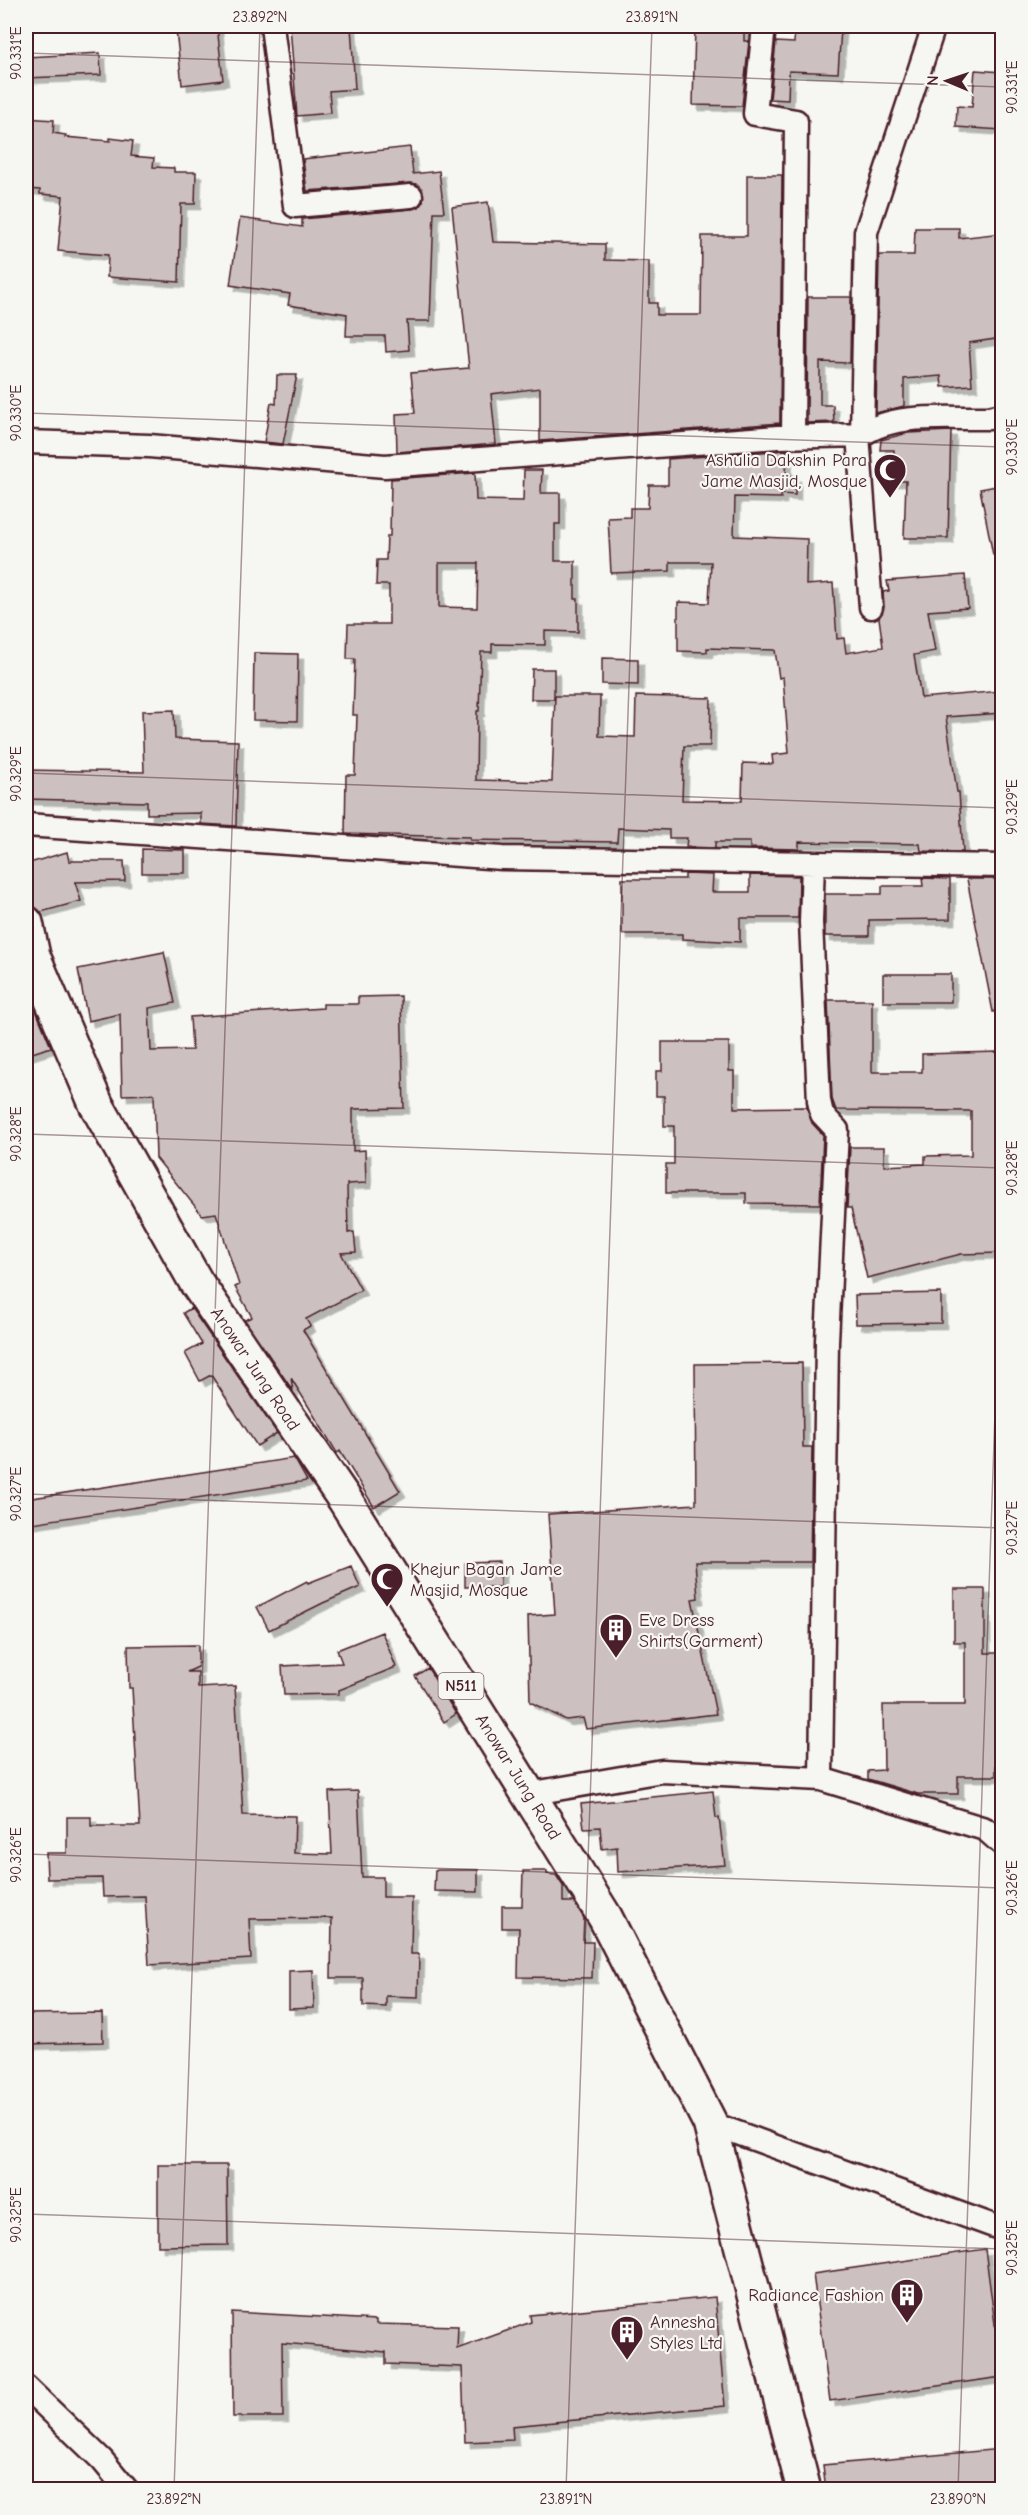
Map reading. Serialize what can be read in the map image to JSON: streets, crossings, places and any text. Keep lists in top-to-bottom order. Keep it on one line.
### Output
{"streets":{"highway":["Anowar Jung Road","N511"]},"places":{"mosque":["Ashulia Dakshin Para Jame Masjid, Mosque","Khejur Bagan Jame Masjid, Mosque"],"building":["Eve Dress Shirts(Garment)","Radiance Fashion","Annesha Styles Ltd"]},"north":"left","coordinates":["23.892°N","23.891°N","90.331°E","90.330°E","90.329°E","90.328°E","90.327°E","90.326°E","90.325°E","23.890°N"]}
